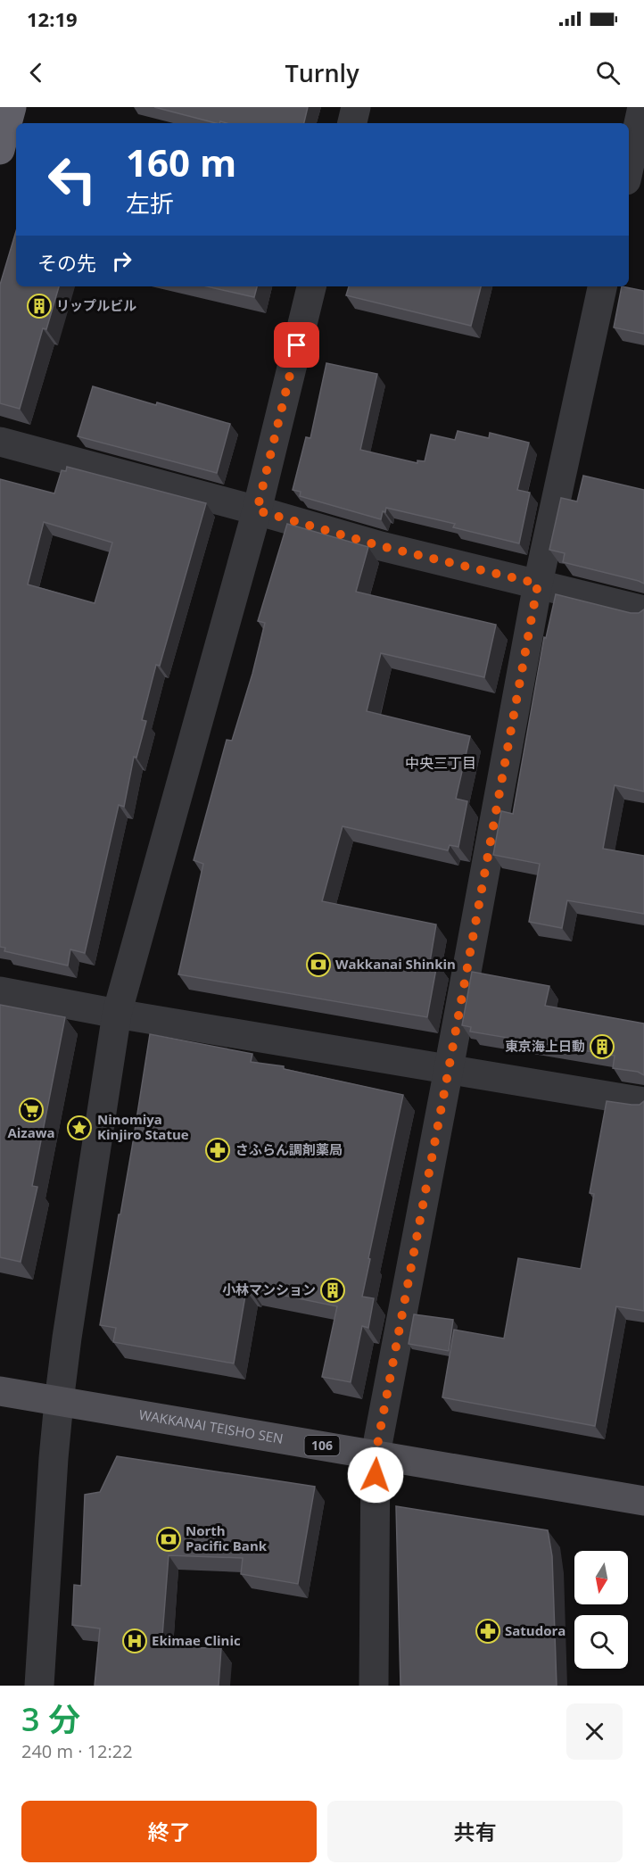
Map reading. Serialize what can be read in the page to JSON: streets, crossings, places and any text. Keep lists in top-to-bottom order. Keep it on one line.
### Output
{"streets":{"main road":["WAKKANAI TEISHO SEN","106"]},"districts":["中央三丁目"],"places":{"building":["リップルビル","東京海上日動","小林マンション"],"bank":["Wakkanai Shinkin","North Pacific Bank"],"supermarket":["Aizawa"],"place":["Ninomiya Kinjiro Statue"],"pharmacy":["さふらん調剤薬局","Satudora"],"hospital":["Ekimae Clinic"]},"north":"bottom","page":{"status":"12:19","header":"Turnly","turn":["160 m","左折"],"then":"その先","heading":["3 分","240 m · 12:22"],"buttons":["終了","共有"]}}
